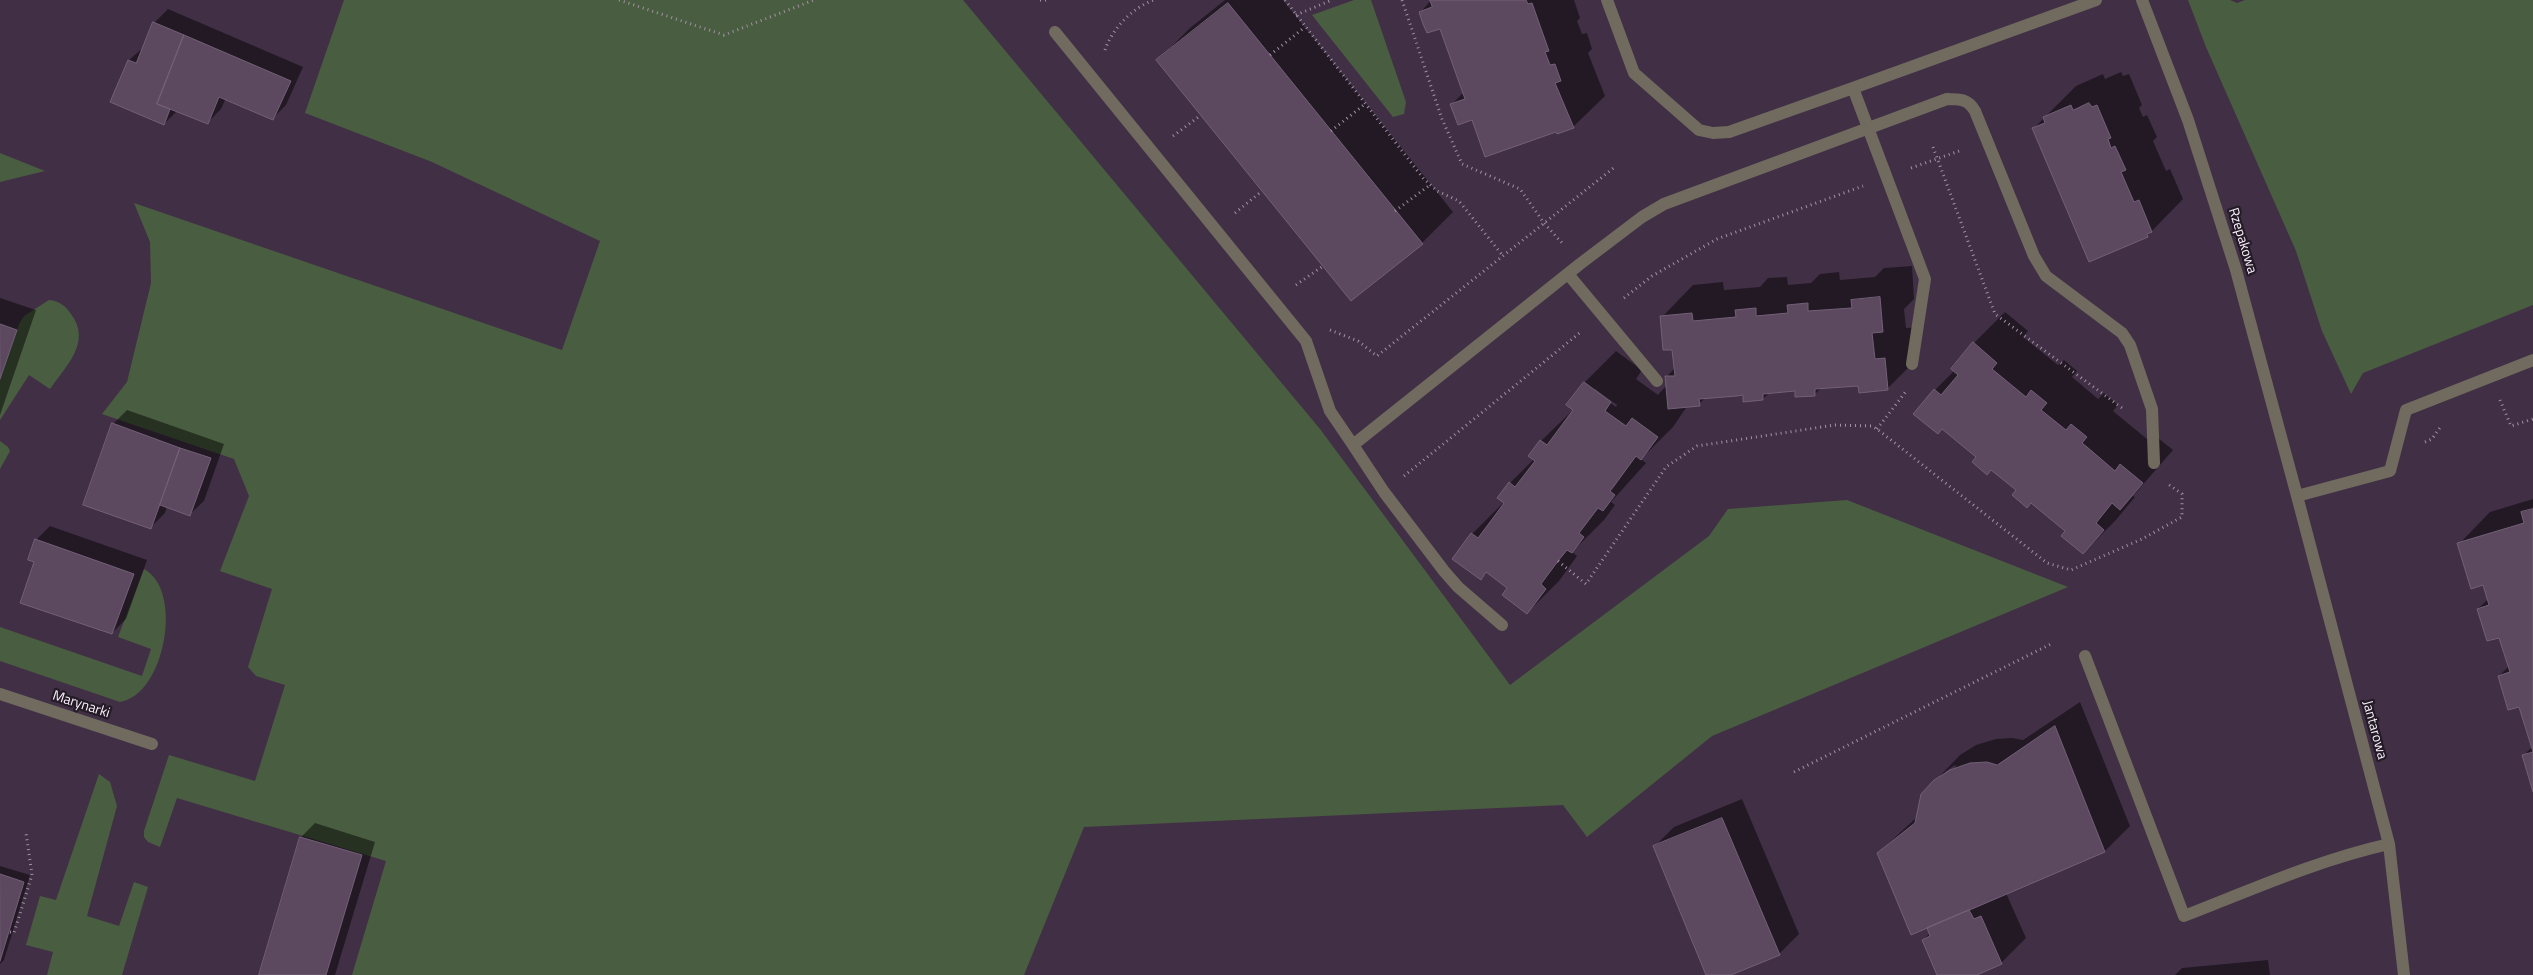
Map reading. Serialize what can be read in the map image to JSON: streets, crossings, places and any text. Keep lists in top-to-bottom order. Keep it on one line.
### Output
{"streets":{"street":["Rzepakowa","Marynarki","Jantarowa"]},"crossings":[["Rzepakowa","Jantarowa"]]}
